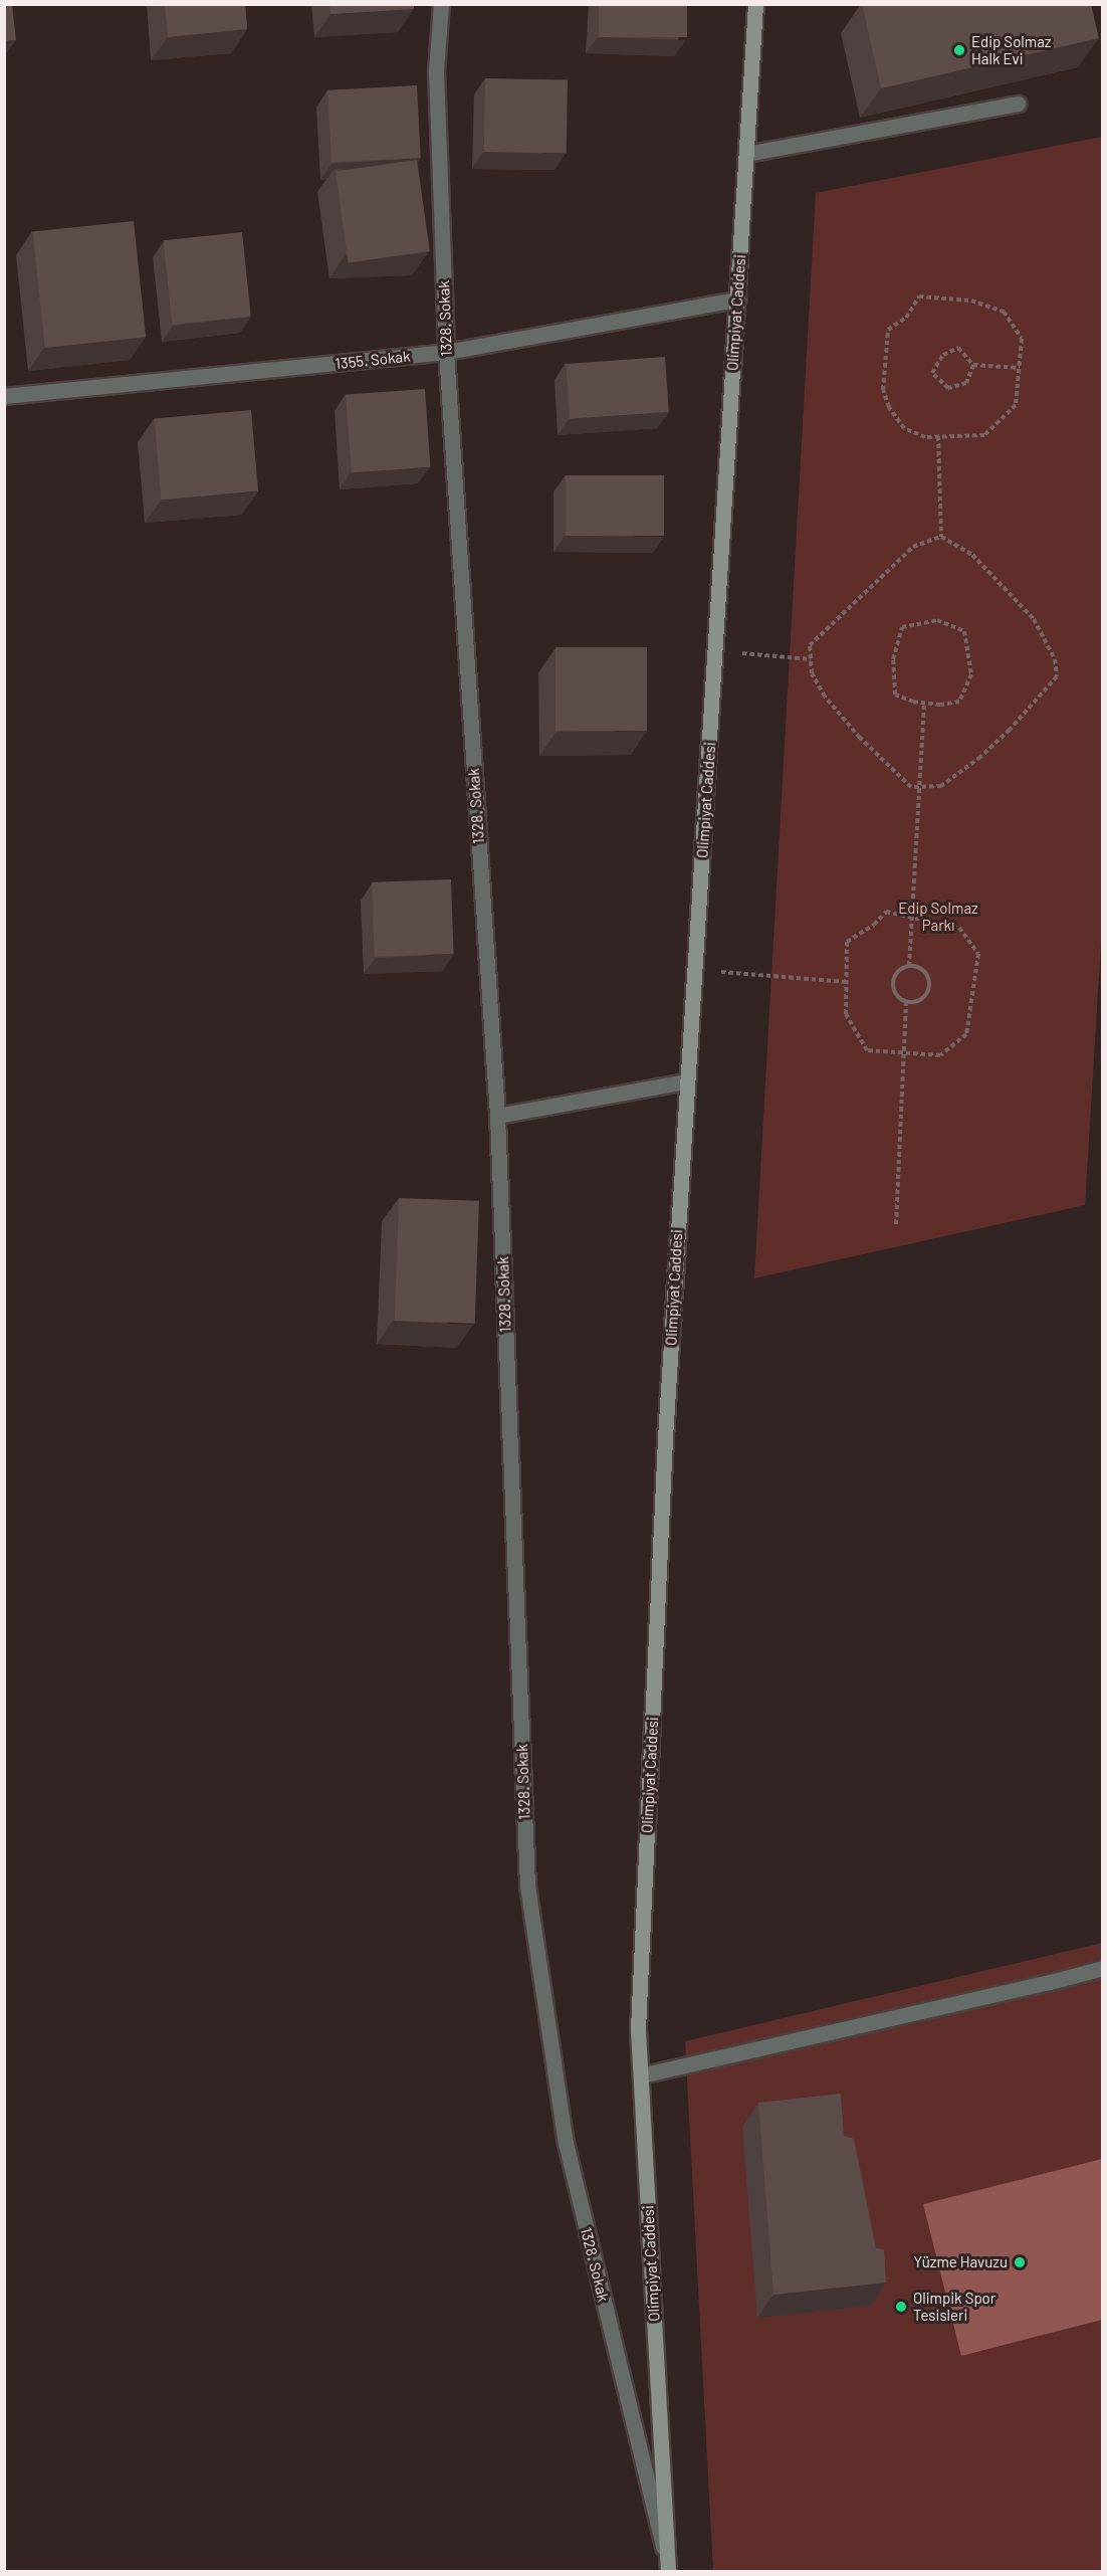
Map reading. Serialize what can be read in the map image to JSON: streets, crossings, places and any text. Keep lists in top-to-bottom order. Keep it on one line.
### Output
{"streets":{"street":["Olimpiyat Caddesi","1328. Sokak","1355. Sokak"]},"crossings":[["Olimpiyat Caddesi","1328. Sokak"],["Olimpiyat Caddesi","1355. Sokak"],["1328. Sokak","1355. Sokak"]],"parks":["Edip Solmaz Parkı"],"places":["Edip Solmaz Halk Evi","Yüzme Havuzu","Olimpik Spor Tesisleri"]}
